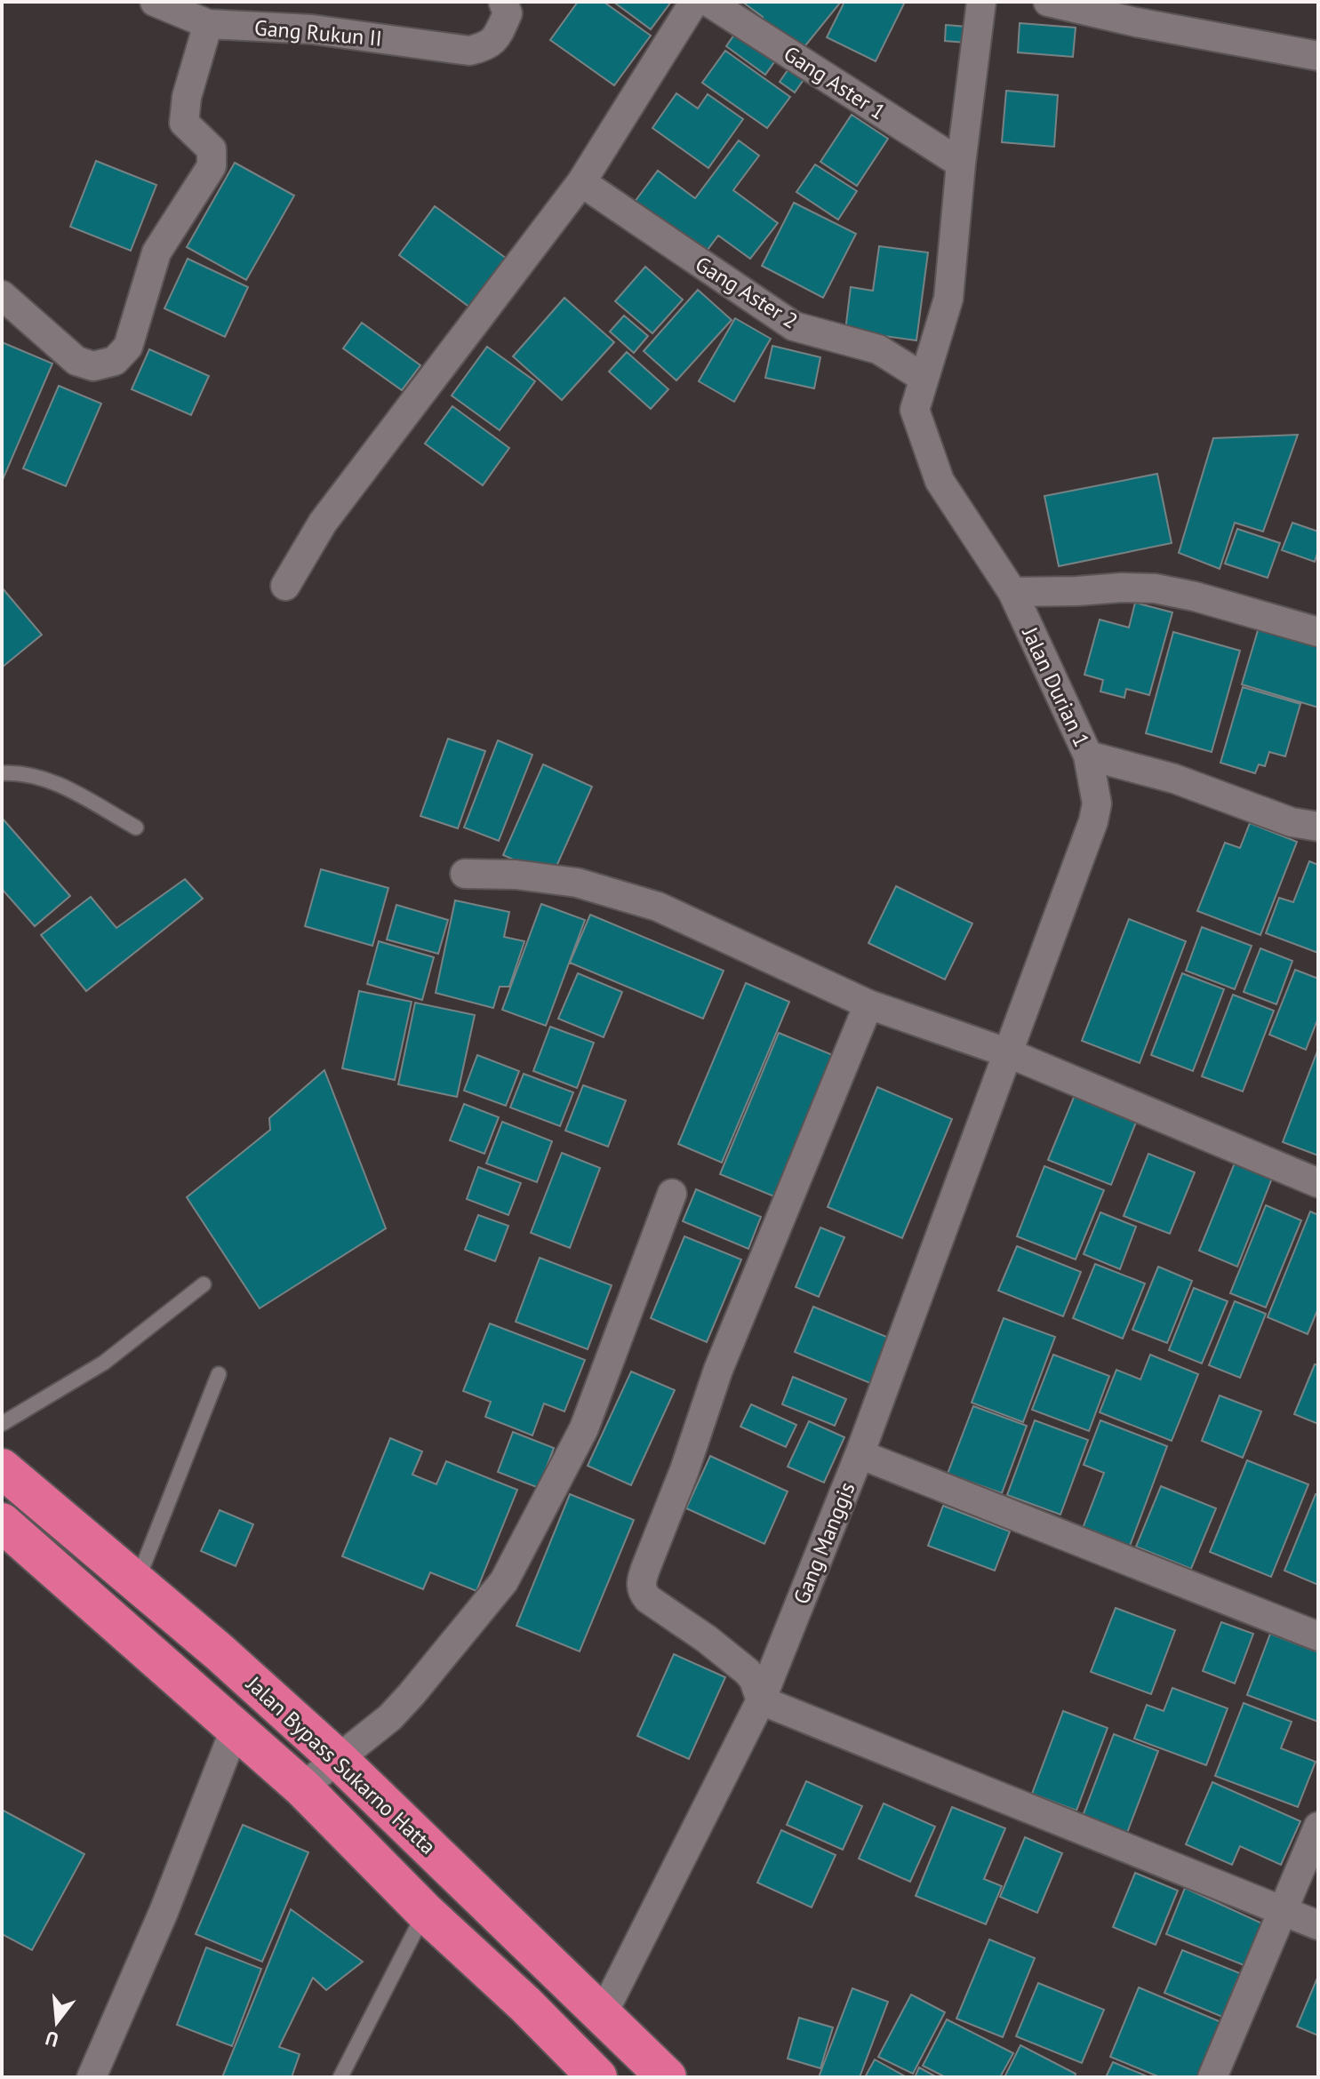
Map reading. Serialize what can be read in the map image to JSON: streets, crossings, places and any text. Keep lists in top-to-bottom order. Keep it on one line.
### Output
{"streets":{"highway":["Jalan Bypass Sukarno Hatta"],"street":["Gang Rukun II","Gang Aster 1","Gang Aster 2","Jalan Durian 1","Gang Manggis"]},"crossings":[["Gang Aster 1","Jalan Durian 1"],["Gang Aster 2","Jalan Durian 1"],["Jalan Durian 1","Gang Manggis"],["Gang Manggis","Jalan Bypass Sukarno Hatta"]],"north":"bottom"}
